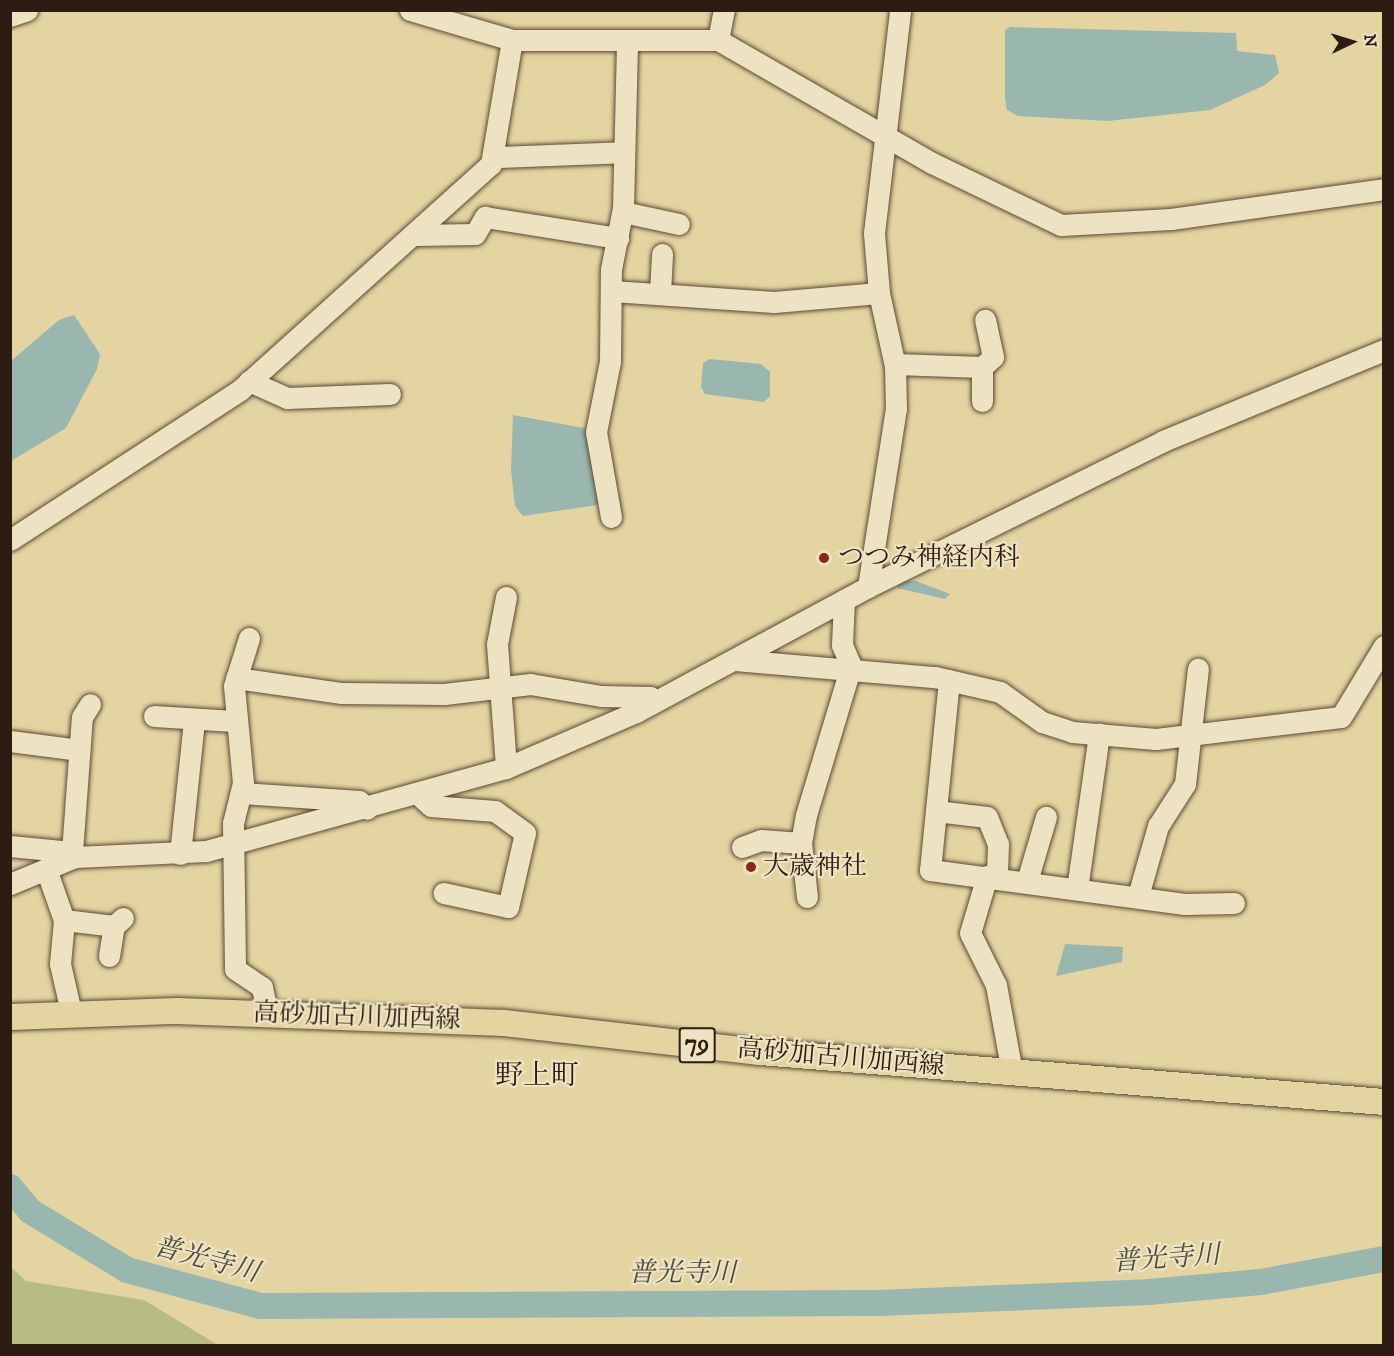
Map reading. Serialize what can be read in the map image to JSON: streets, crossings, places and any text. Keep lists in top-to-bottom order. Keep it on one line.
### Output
{"streets":{"main road":["高砂加古川加西線","79"]},"districts":["野上町"],"water":["普光寺川"],"places":["つつみ神経内科","大歳神社"],"north":"right"}
